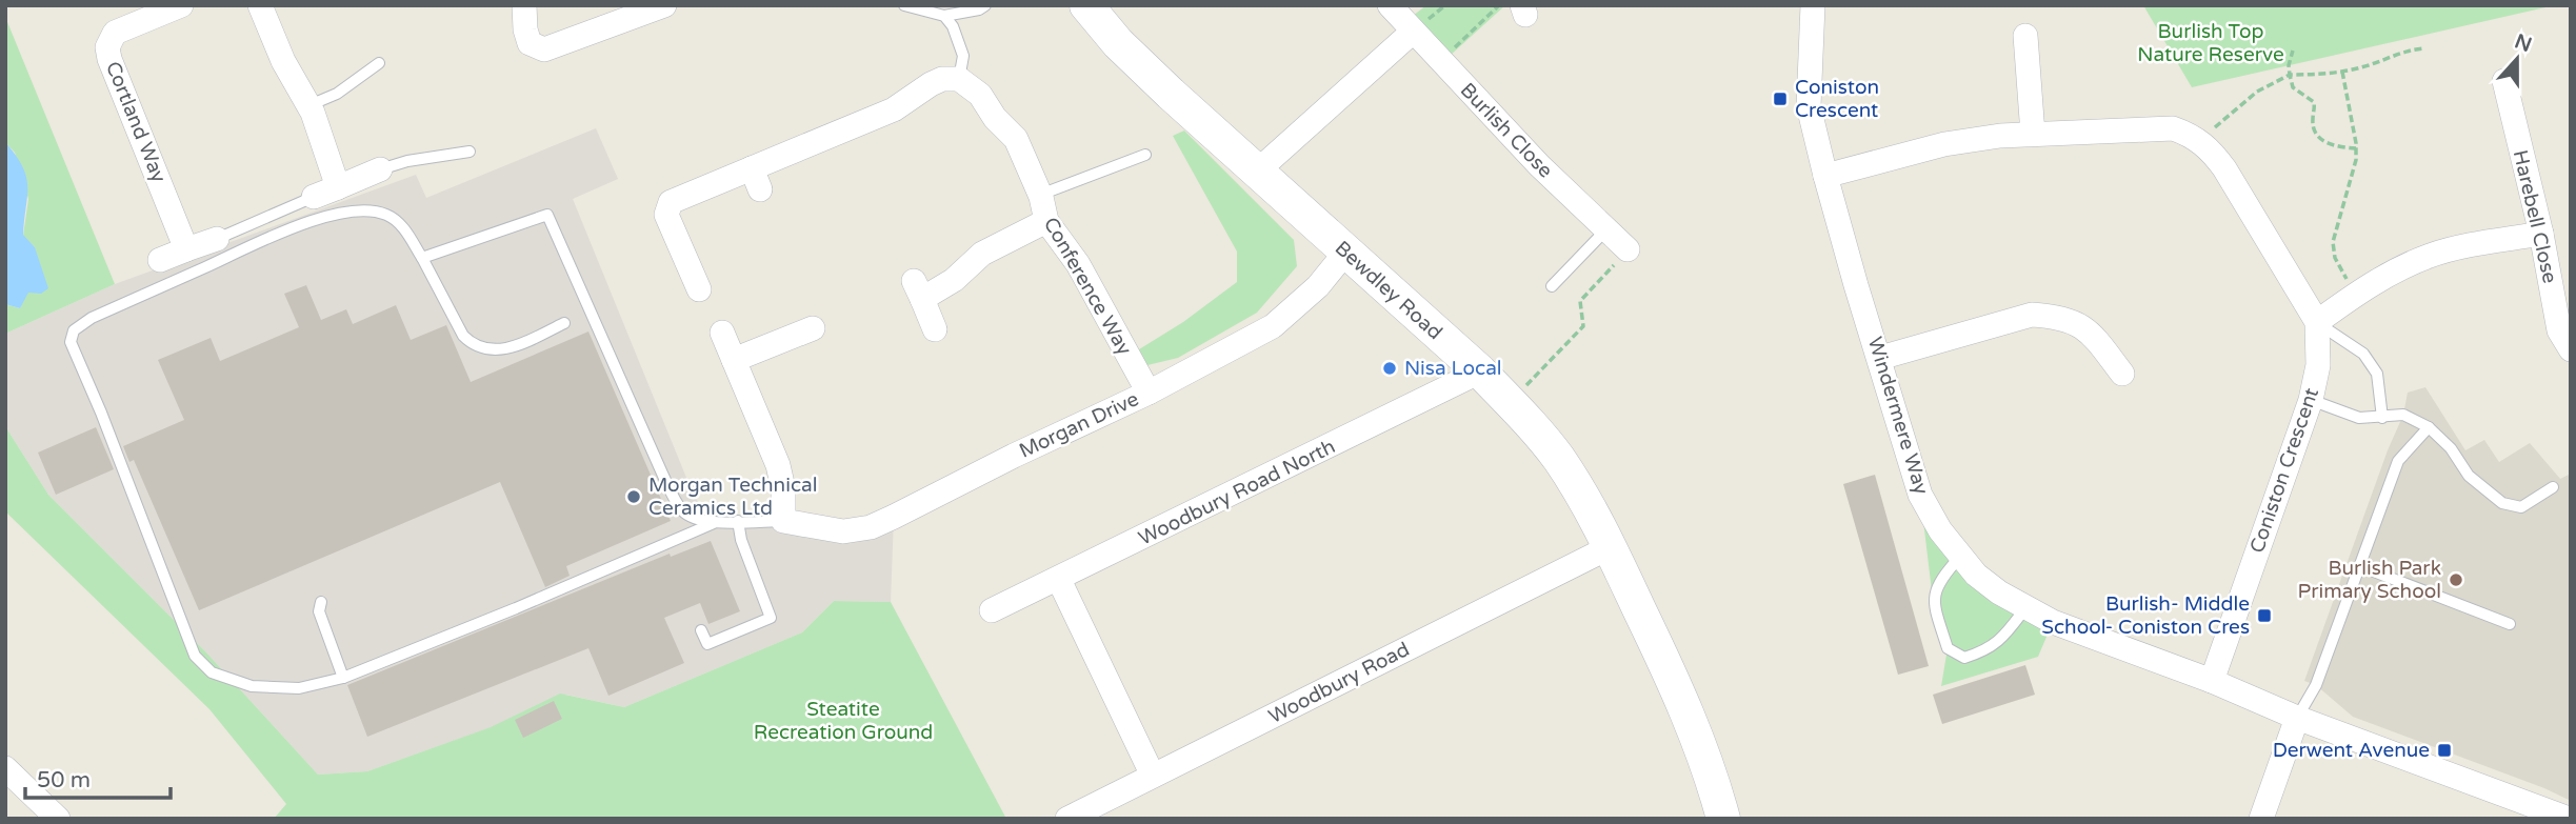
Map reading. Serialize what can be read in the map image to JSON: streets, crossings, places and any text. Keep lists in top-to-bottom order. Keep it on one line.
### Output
{"streets":{"main road":["Bewdley Road"],"street":["Cortland Way","Burlish Close","Harebell Close","Conference Way","Windermere Way","Morgan Drive","Coniston Crescent","Woodbury Road North","Woodbury Road"]},"crossings":[["Conference Way","Morgan Drive"],["Bewdley Road","Morgan Drive"],["Bewdley Road","Woodbury Road North"],["Bewdley Road","Woodbury Road"],["Windermere Way","Coniston Crescent"]],"parks":["Burlish Top Nature Reserve","Steatite Recreation Ground"],"places":{"transit":["Coniston Crescent","Burlish- Middle School- Coniston Cres","Derwent Avenue"],"other":["Nisa Local","Morgan Technical Ceramics Ltd","Burlish Park Primary School"]},"scale_bar":"50 m","north":"top"}
